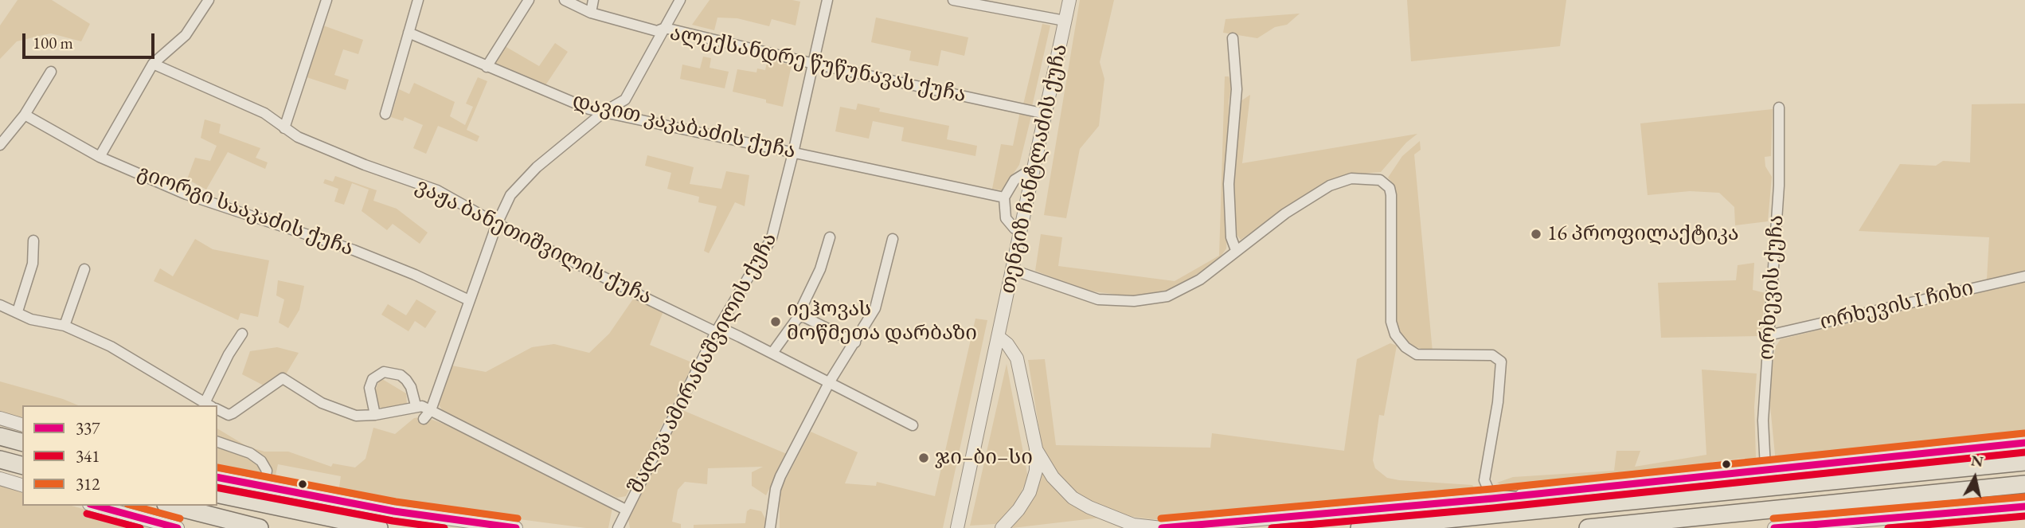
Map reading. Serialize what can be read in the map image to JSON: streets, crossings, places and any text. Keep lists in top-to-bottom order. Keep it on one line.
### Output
{"streets":{"street":["ალექსანდრე წუწუნავას ქუჩა","დავით კაკაბაძის ქუჩა","თენგიზ ჩანტლაძის ქუჩა","გიორგი სააკაძის ქუჩა","ვაჟა ბანეთიშვილის ქუჩა","ორხევის ქუჩა","ორხევის I ჩიხი","შალვა ამირანაშვილის ქუჩა"]},"crossings":[["ალექსანდრე წუწუნავას ქუჩა","თენგიზ ჩანტლაძის ქუჩა"],["ალექსანდრე წუწუნავას ქუჩა","შალვა ამირანაშვილის ქუჩა"],["დავით კაკაბაძის ქუჩა","შალვა ამირანაშვილის ქუჩა"],["ვაჟა ბანეთიშვილის ქუჩა","შალვა ამირანაშვილის ქუჩა"],["ორხევის ქუჩა","ორხევის I ჩიხი"]],"places":["16 პროფილაქტიკა","იეჰოვას მოწმეთა დარბაზი","ჯი–ბი–სი"],"lines":["transit line 312","transit line 337","transit line 341"],"legend":["337","341","312"],"scale_bar":"100 m","north":"top"}
